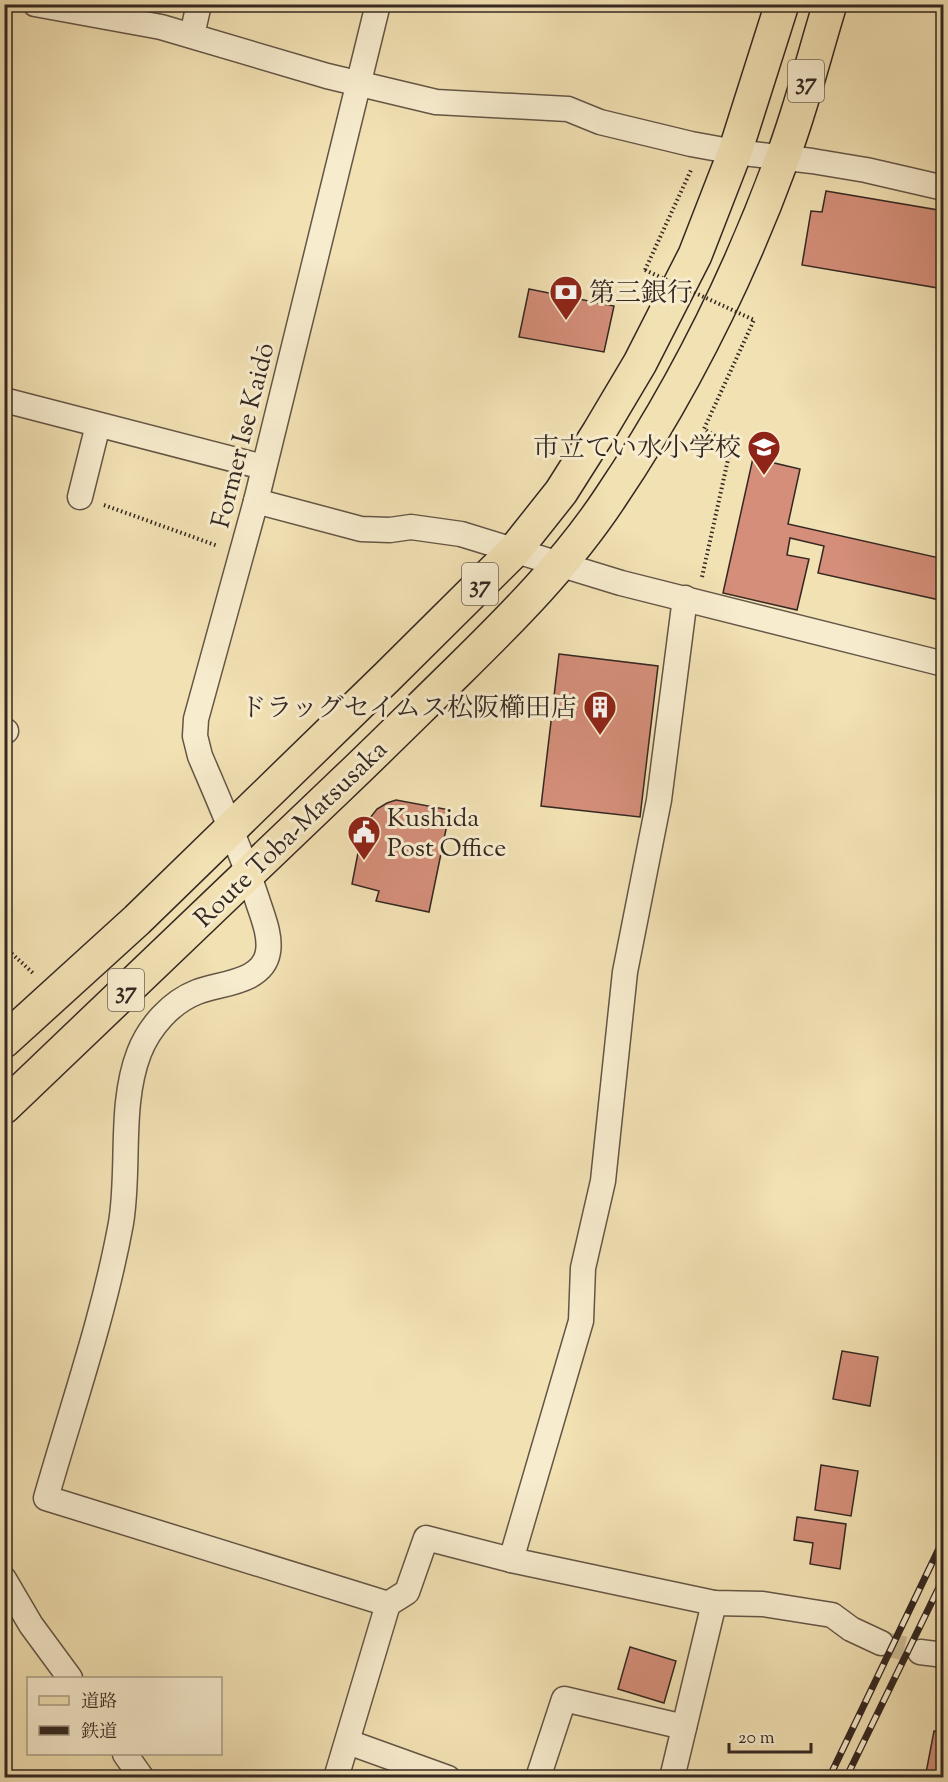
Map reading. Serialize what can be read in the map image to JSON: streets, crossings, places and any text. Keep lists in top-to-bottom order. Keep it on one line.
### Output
{"streets":{"main road":["37","Route Toba-Matsusaka"],"street":["Former Ise Kaidō"]},"crossings":[["Former Ise Kaidō","Route Toba-Matsusaka"]],"places":{"bank":["第三銀行"],"school or university":["市立てい水小学校"],"building":["ドラッグセイムス松阪櫛田店"],"public building":["Kushida Post Office"]},"legend":["道路","鉄道"],"scale_bar":"20 m"}
